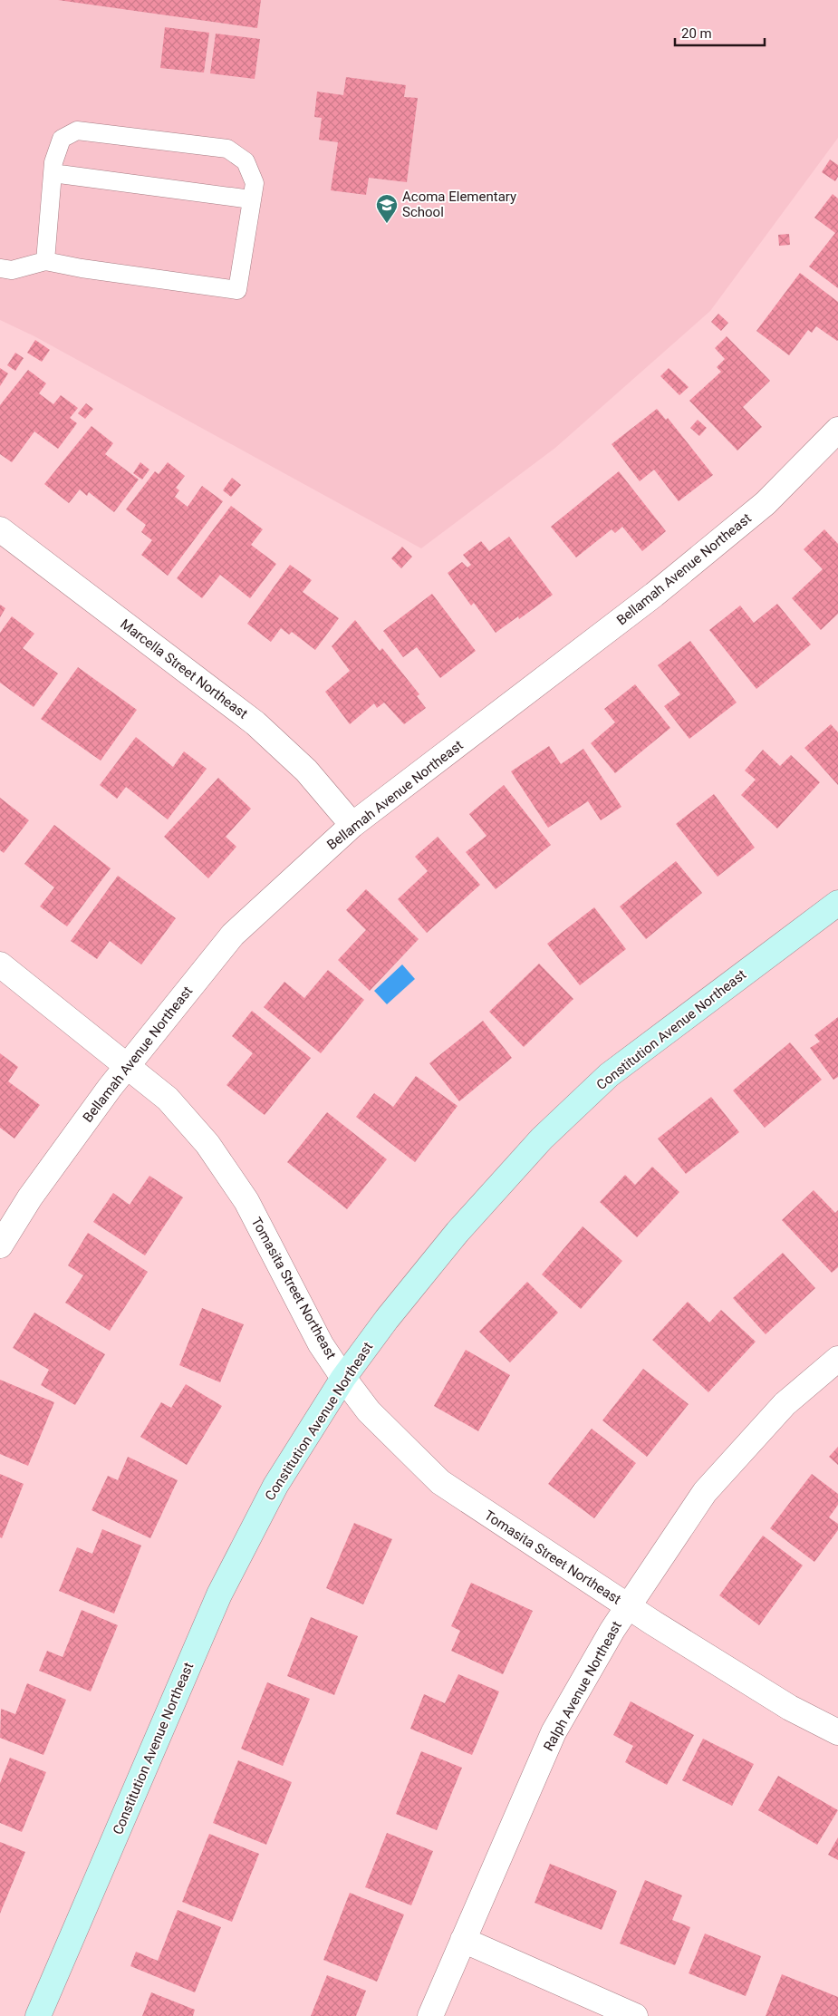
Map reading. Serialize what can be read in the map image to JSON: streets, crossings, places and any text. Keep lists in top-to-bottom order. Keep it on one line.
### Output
{"streets":{"street":["Bellamah Avenue Northeast","Marcella Street Northeast","Constitution Avenue Northeast","Tomasita Street Northeast","Ralph Avenue Northeast"]},"crossings":[["Bellamah Avenue Northeast","Marcella Street Northeast"],["Bellamah Avenue Northeast","Tomasita Street Northeast"],["Constitution Avenue Northeast","Tomasita Street Northeast"],["Tomasita Street Northeast","Ralph Avenue Northeast"]],"places":{"school or university":["Acoma Elementary School"]},"scale_bar":"20 m"}
